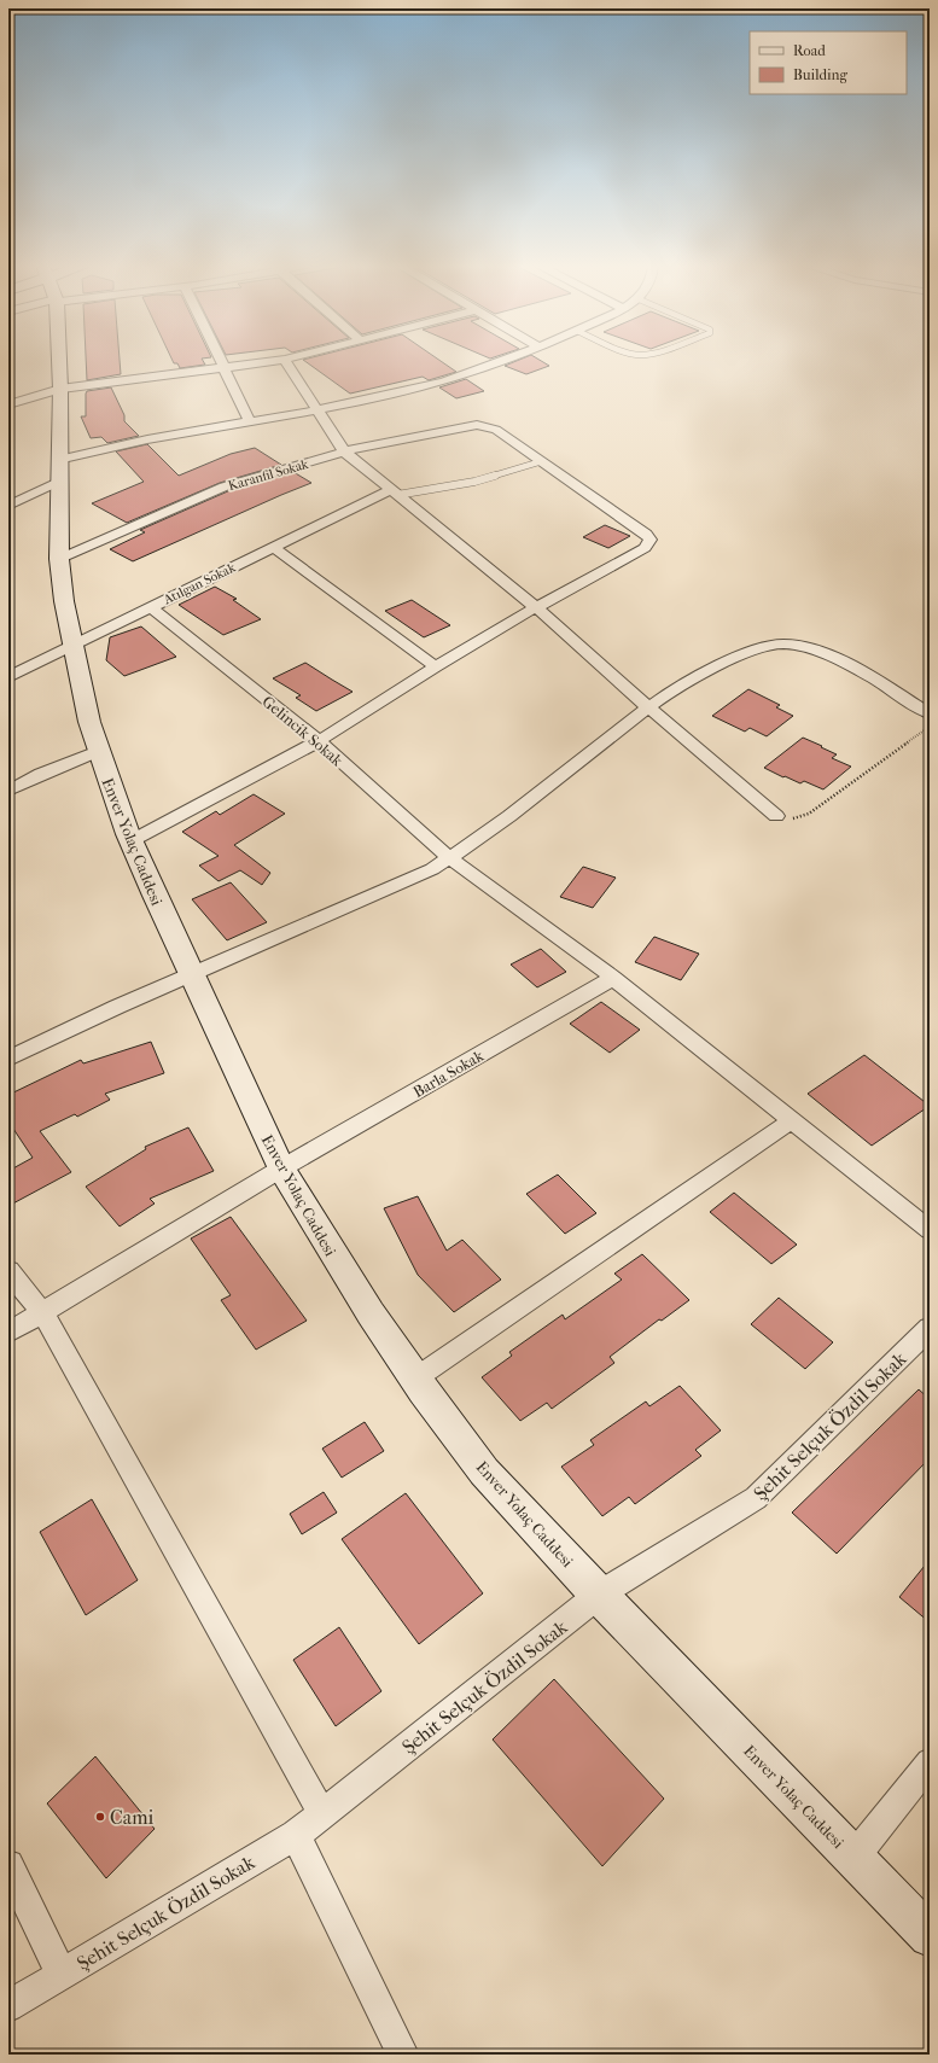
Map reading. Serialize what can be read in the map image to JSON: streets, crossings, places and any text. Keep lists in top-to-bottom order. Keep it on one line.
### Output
{"streets":{"street":["Karanfil Sokak","Atılgan Sokak","Gelincik Sokak","Enver Yolaç Caddesi","Barla Sokak","Şehit Selçuk Özdil Sokak"]},"crossings":[["Karanfil Sokak","Enver Yolaç Caddesi"],["Atılgan Sokak","Gelincik Sokak"],["Atılgan Sokak","Enver Yolaç Caddesi"],["Gelincik Sokak","Barla Sokak"],["Enver Yolaç Caddesi","Barla Sokak"],["Enver Yolaç Caddesi","Şehit Selçuk Özdil Sokak"]],"places":["Cami"],"legend":["Road","Building"]}
